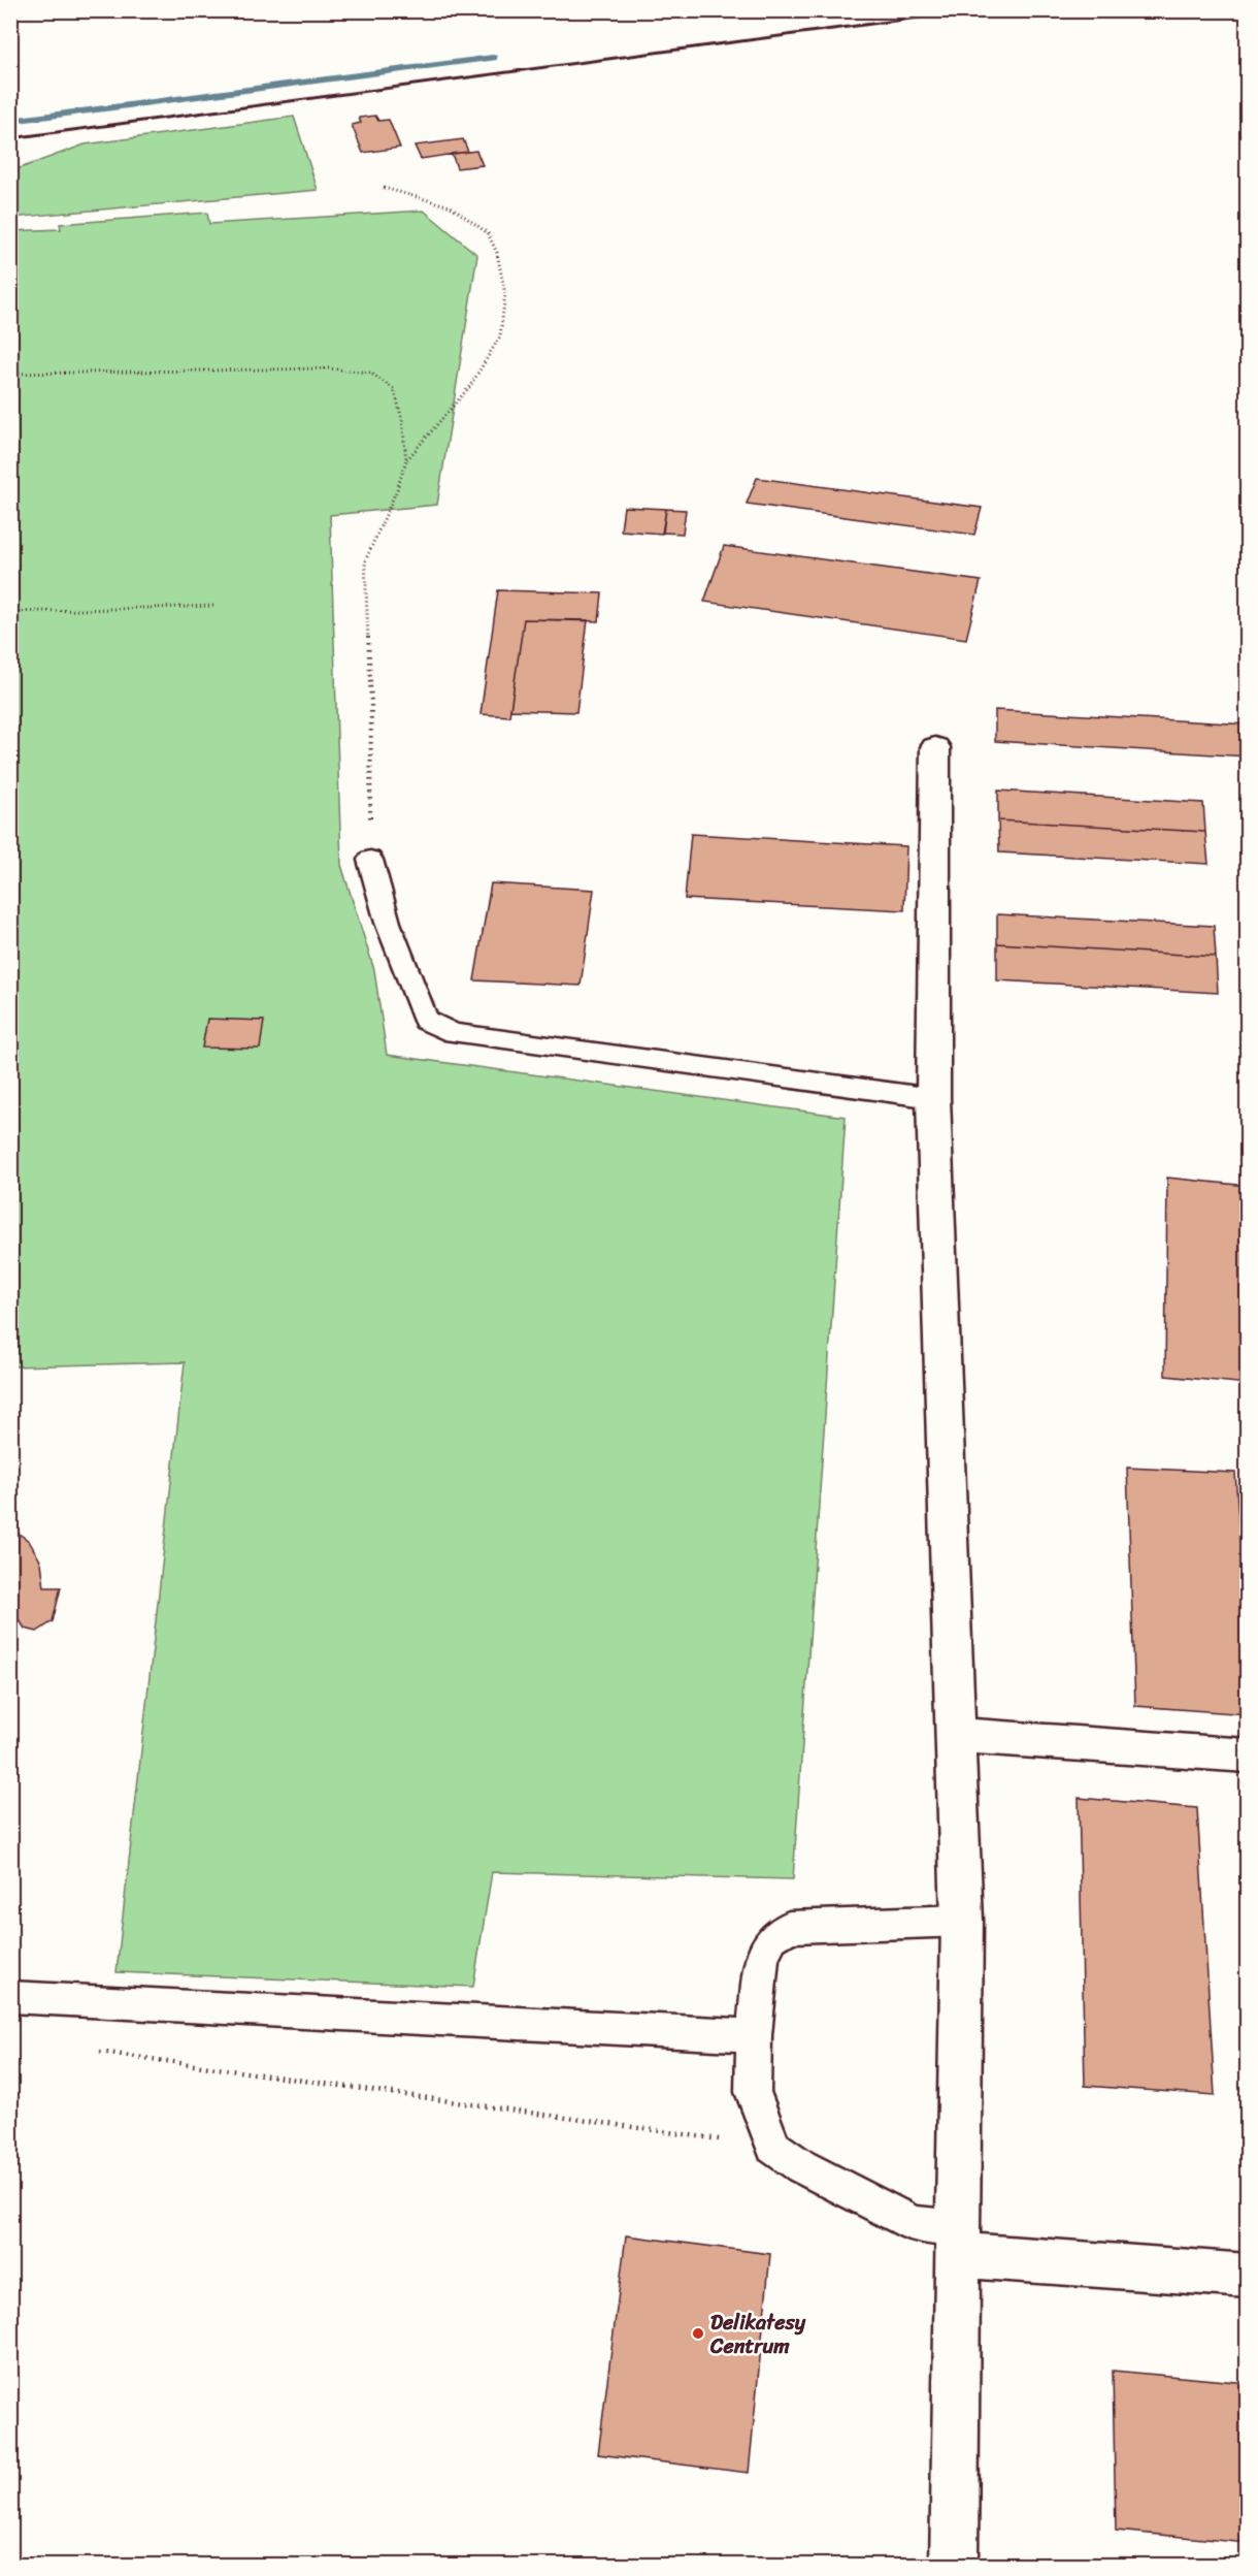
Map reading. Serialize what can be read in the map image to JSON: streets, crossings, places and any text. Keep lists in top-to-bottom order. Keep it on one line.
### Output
{"places":["Delikatesy Centrum"]}
